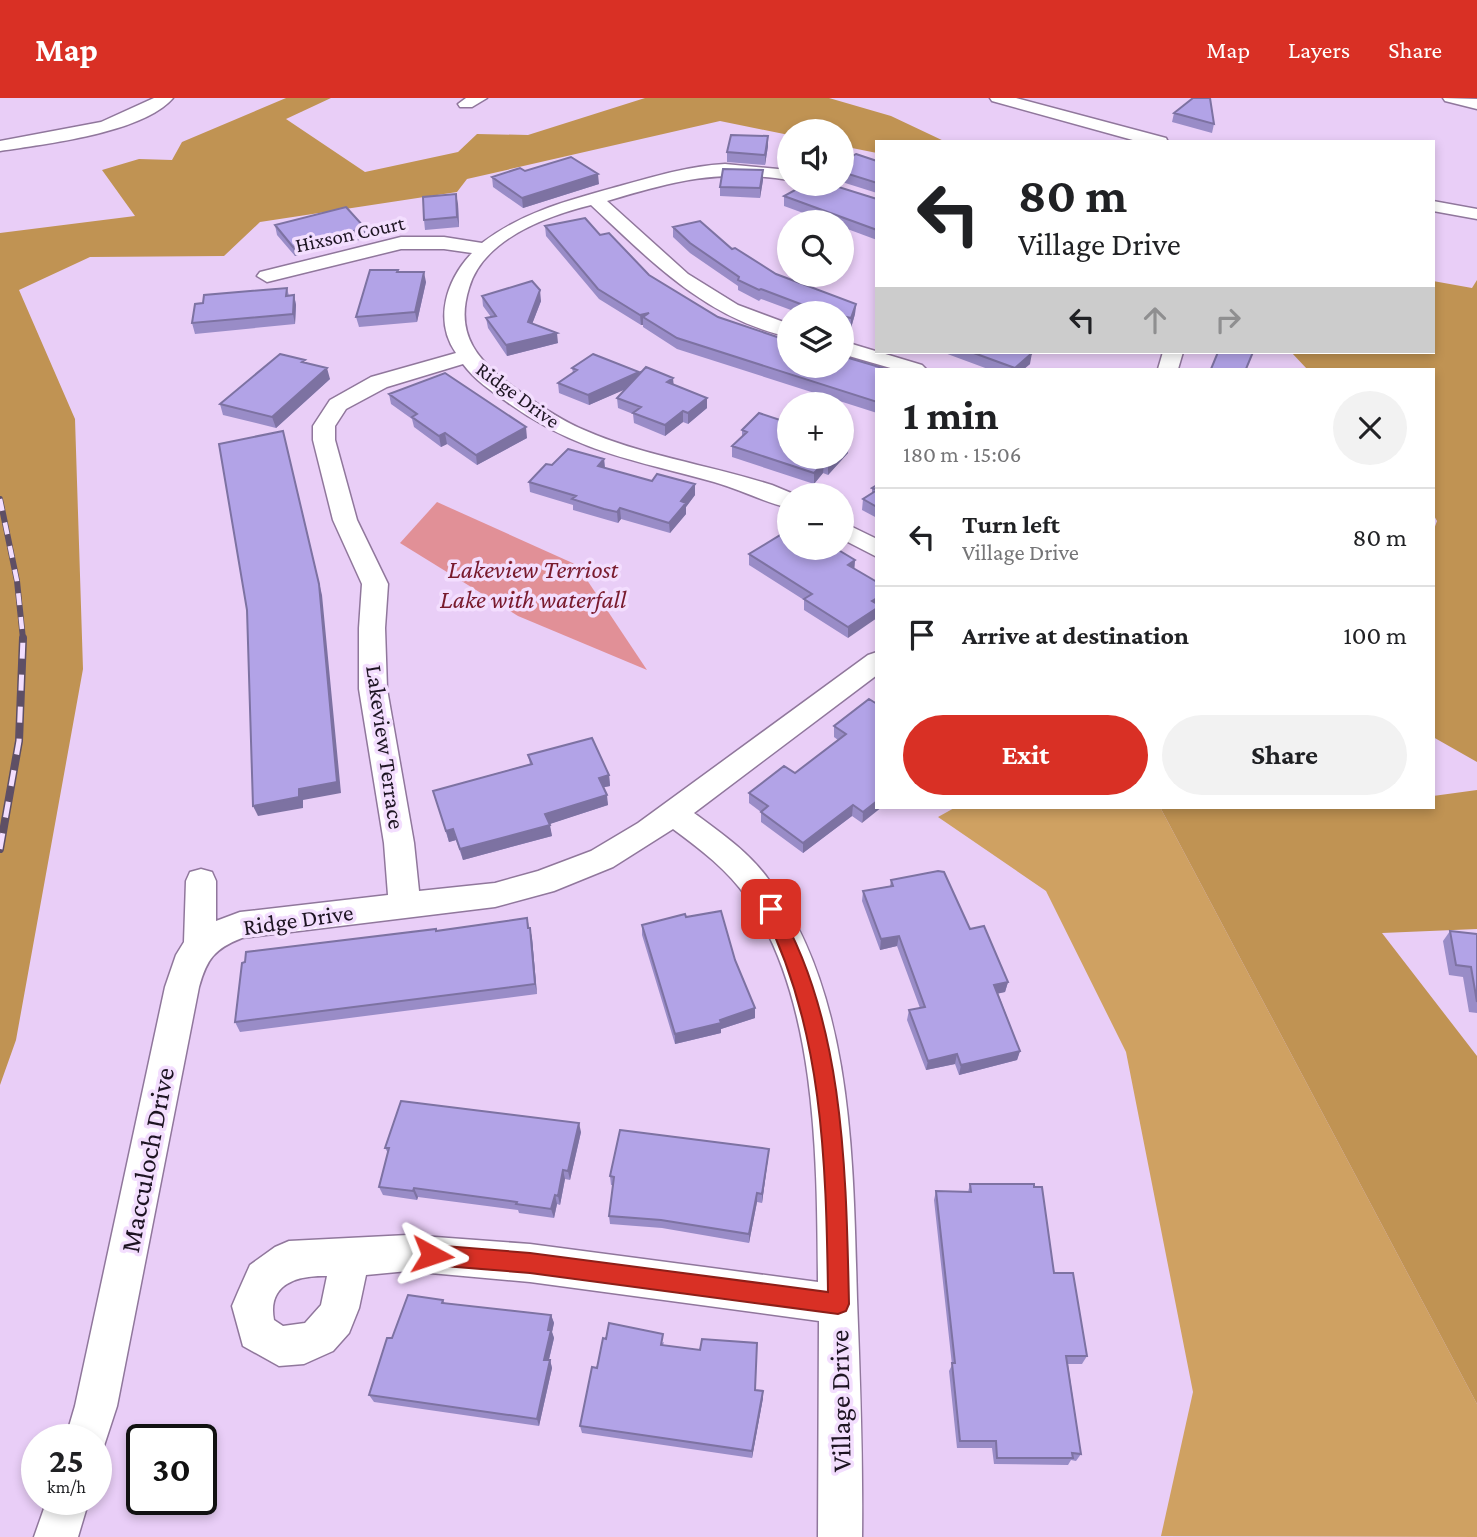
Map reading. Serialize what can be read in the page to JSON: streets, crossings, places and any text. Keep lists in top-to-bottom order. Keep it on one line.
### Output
{"streets":{"street":["Hixson Court","Ridge Drive","Lakeview Terrace","Macculoch Drive","Village Drive"]},"crossings":[["Hixson Court","Ridge Drive"],["Ridge Drive","Lakeview Terrace"],["Ridge Drive","Macculoch Drive"],["Ridge Drive","Village Drive"]],"water":["Lakeview Terriost Lake with waterfall"],"page":{"header":"Map","nav":["Map","Layers","Share"],"map_buttons":["+","−"],"turn":["80 m","Village Drive"],"heading":["1 min","180 m · 15:06"],"list":[{"name":"Turn left","note":"Village Drive","value":"80 m"},{"name":"Arrive at destination","value":"100 m"}],"buttons":["Exit","Share"],"speed":"25 km/h","limit":"30"}}
